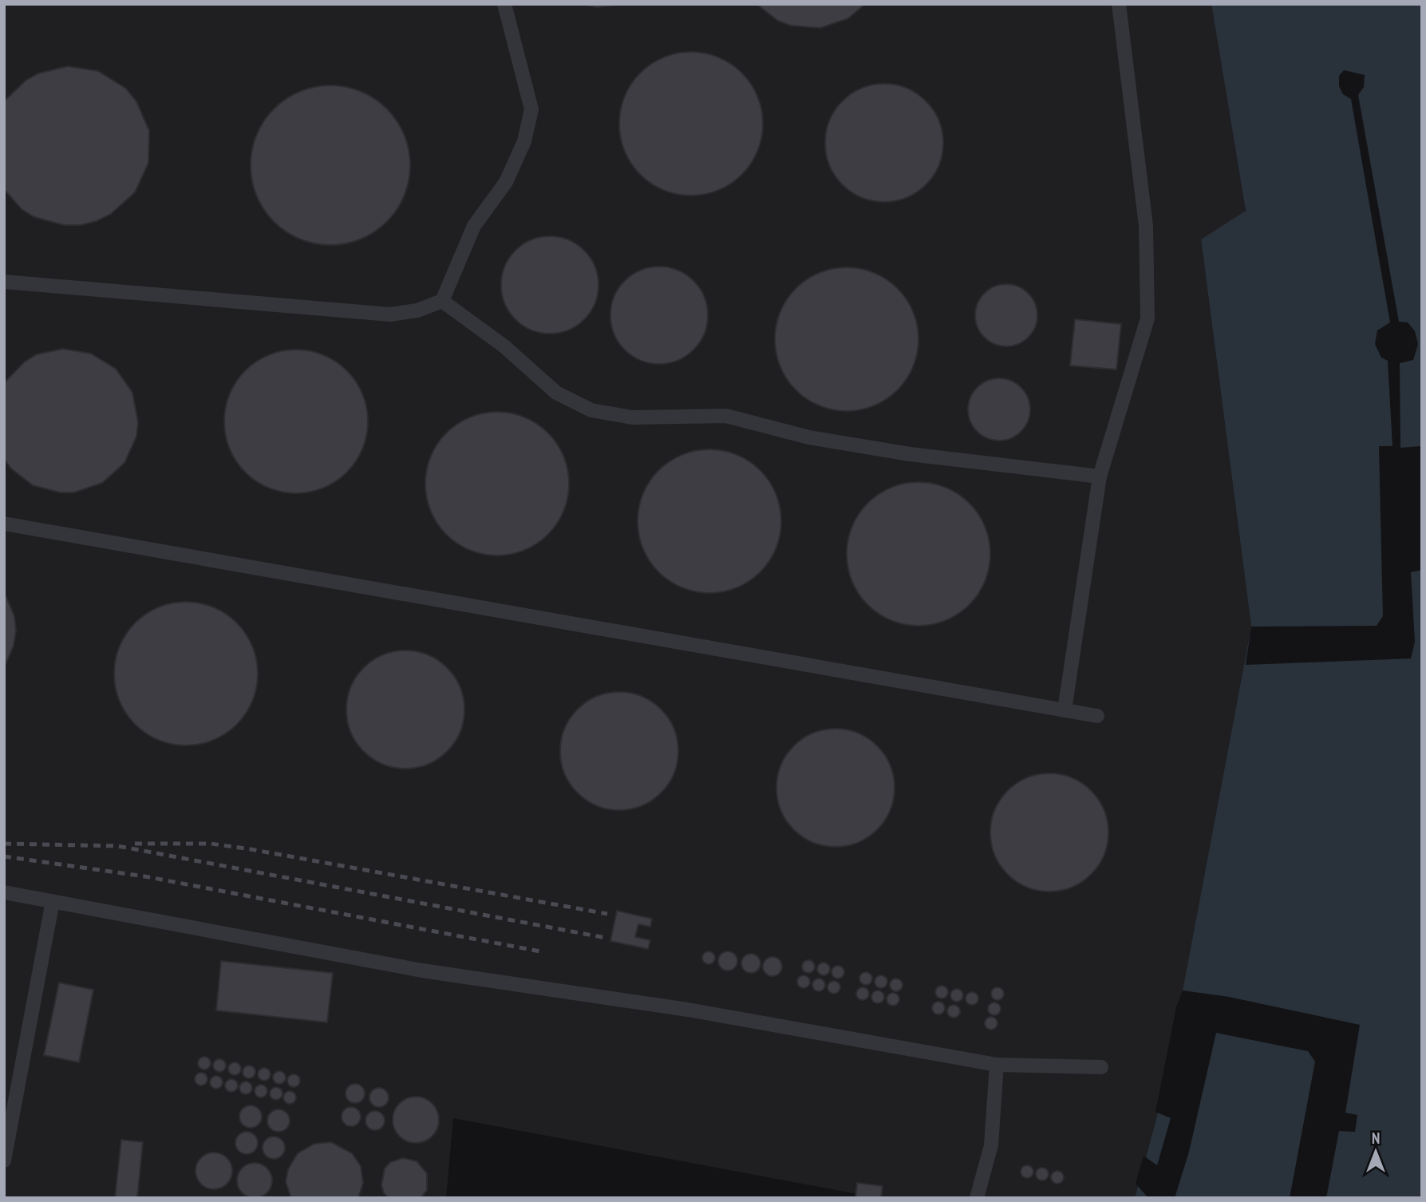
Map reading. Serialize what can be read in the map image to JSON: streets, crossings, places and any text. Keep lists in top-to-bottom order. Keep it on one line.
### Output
{"north":"top"}
